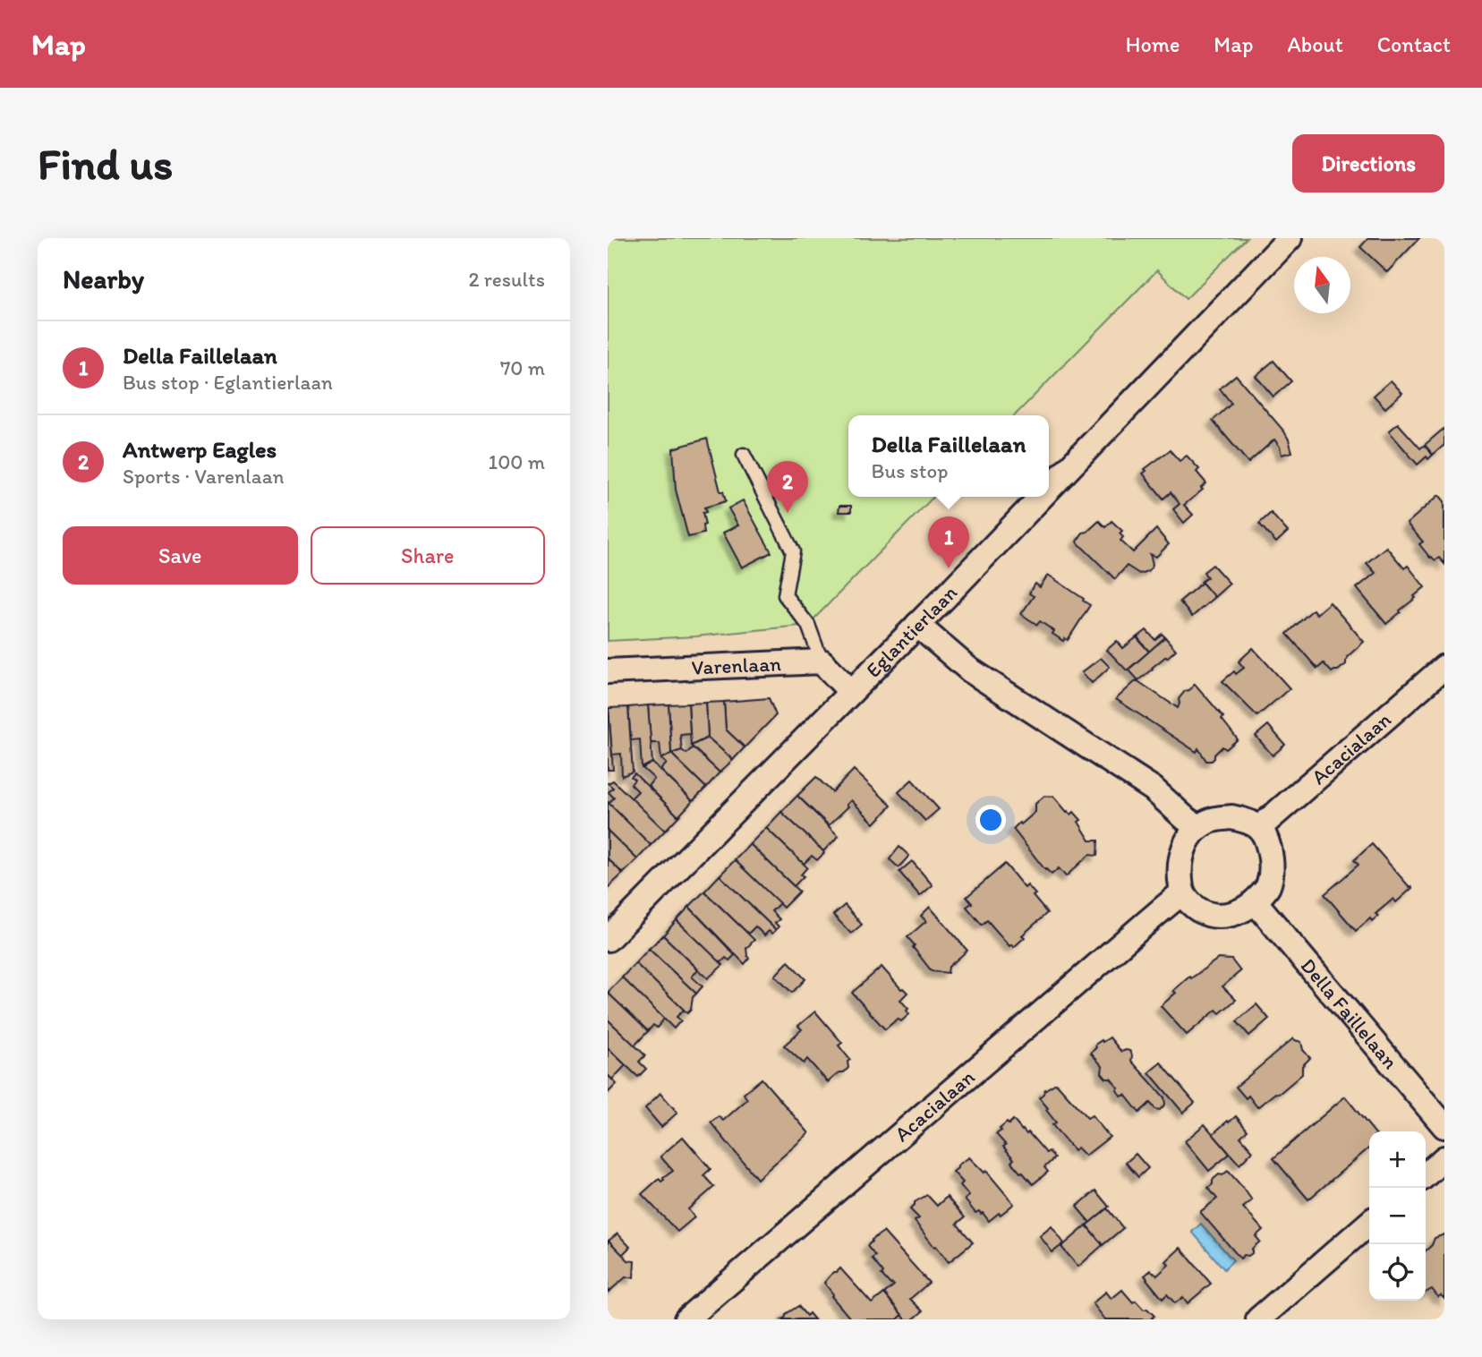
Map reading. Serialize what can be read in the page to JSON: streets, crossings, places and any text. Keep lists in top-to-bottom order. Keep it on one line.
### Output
{"streets":{"street":["Eglantierlaan","Varenlaan","Acacialaan","Della Faillelaan"]},"crossings":[["Acacialaan","Della Faillelaan"]],"north":"top","page":{"header":"Map","nav":["Home","Map","About","Contact"],"buttons":["Directions",["Save","Share"]],"title":"Find us","heading":["Nearby","2 results"],"list":[{"mark":"1","name":"Della Faillelaan","note":"Bus stop · Eglantierlaan","value":"70 m"},{"mark":"2","name":"Antwerp Eagles","note":"Sports · Varenlaan","value":"100 m"}],"popup":["Della Faillelaan","Bus stop"],"pins":["2","1"],"map_buttons":["+","−"]}}
